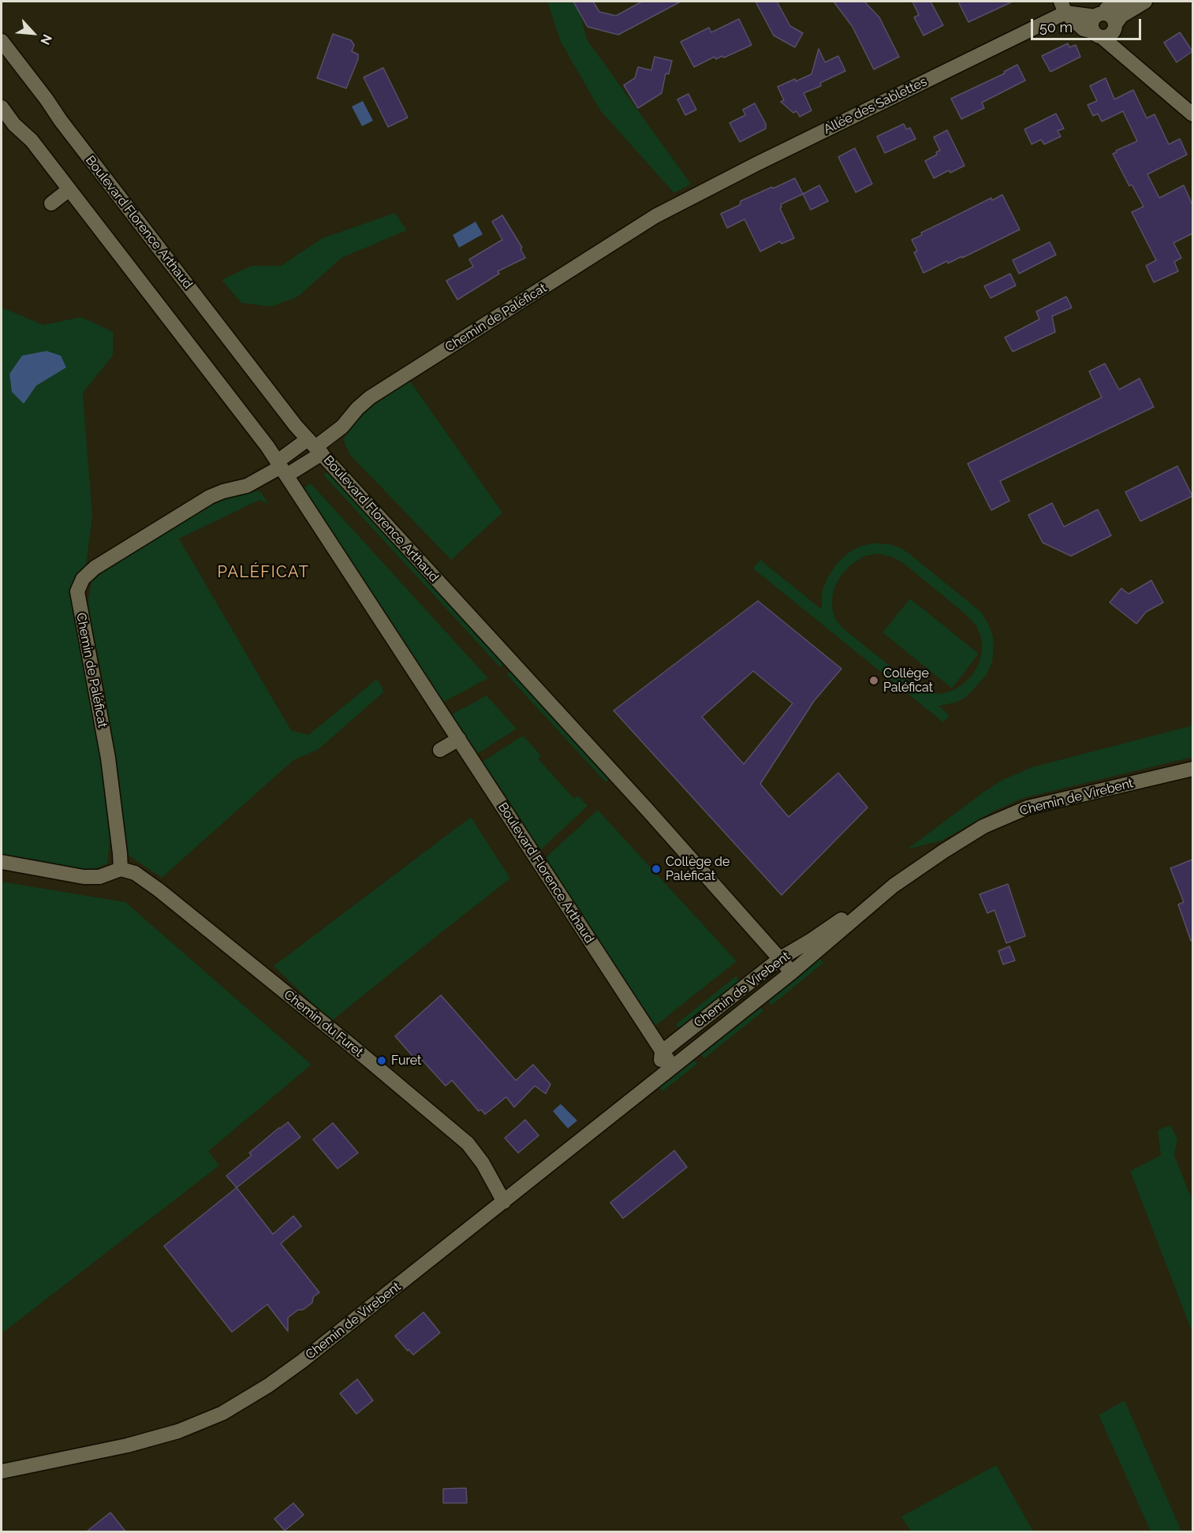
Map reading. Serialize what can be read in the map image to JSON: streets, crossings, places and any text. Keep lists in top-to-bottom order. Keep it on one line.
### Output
{"streets":{"street":["Allée des Sablettes","Boulevard Florence Arthaud","Chemin de Paléficat","Chemin de Virebent","Chemin du Furet"]},"crossings":[["Allée des Sablettes","Chemin de Paléficat"],["Boulevard Florence Arthaud","Chemin de Paléficat"],["Boulevard Florence Arthaud","Chemin de Virebent"],["Chemin de Paléficat","Chemin du Furet"],["Chemin de Virebent","Chemin du Furet"]],"districts":["PALÉFICAT"],"places":["Collège Paléficat","Collège de Paléficat","Furet"],"scale_bar":"50 m","north":"bottom right"}
